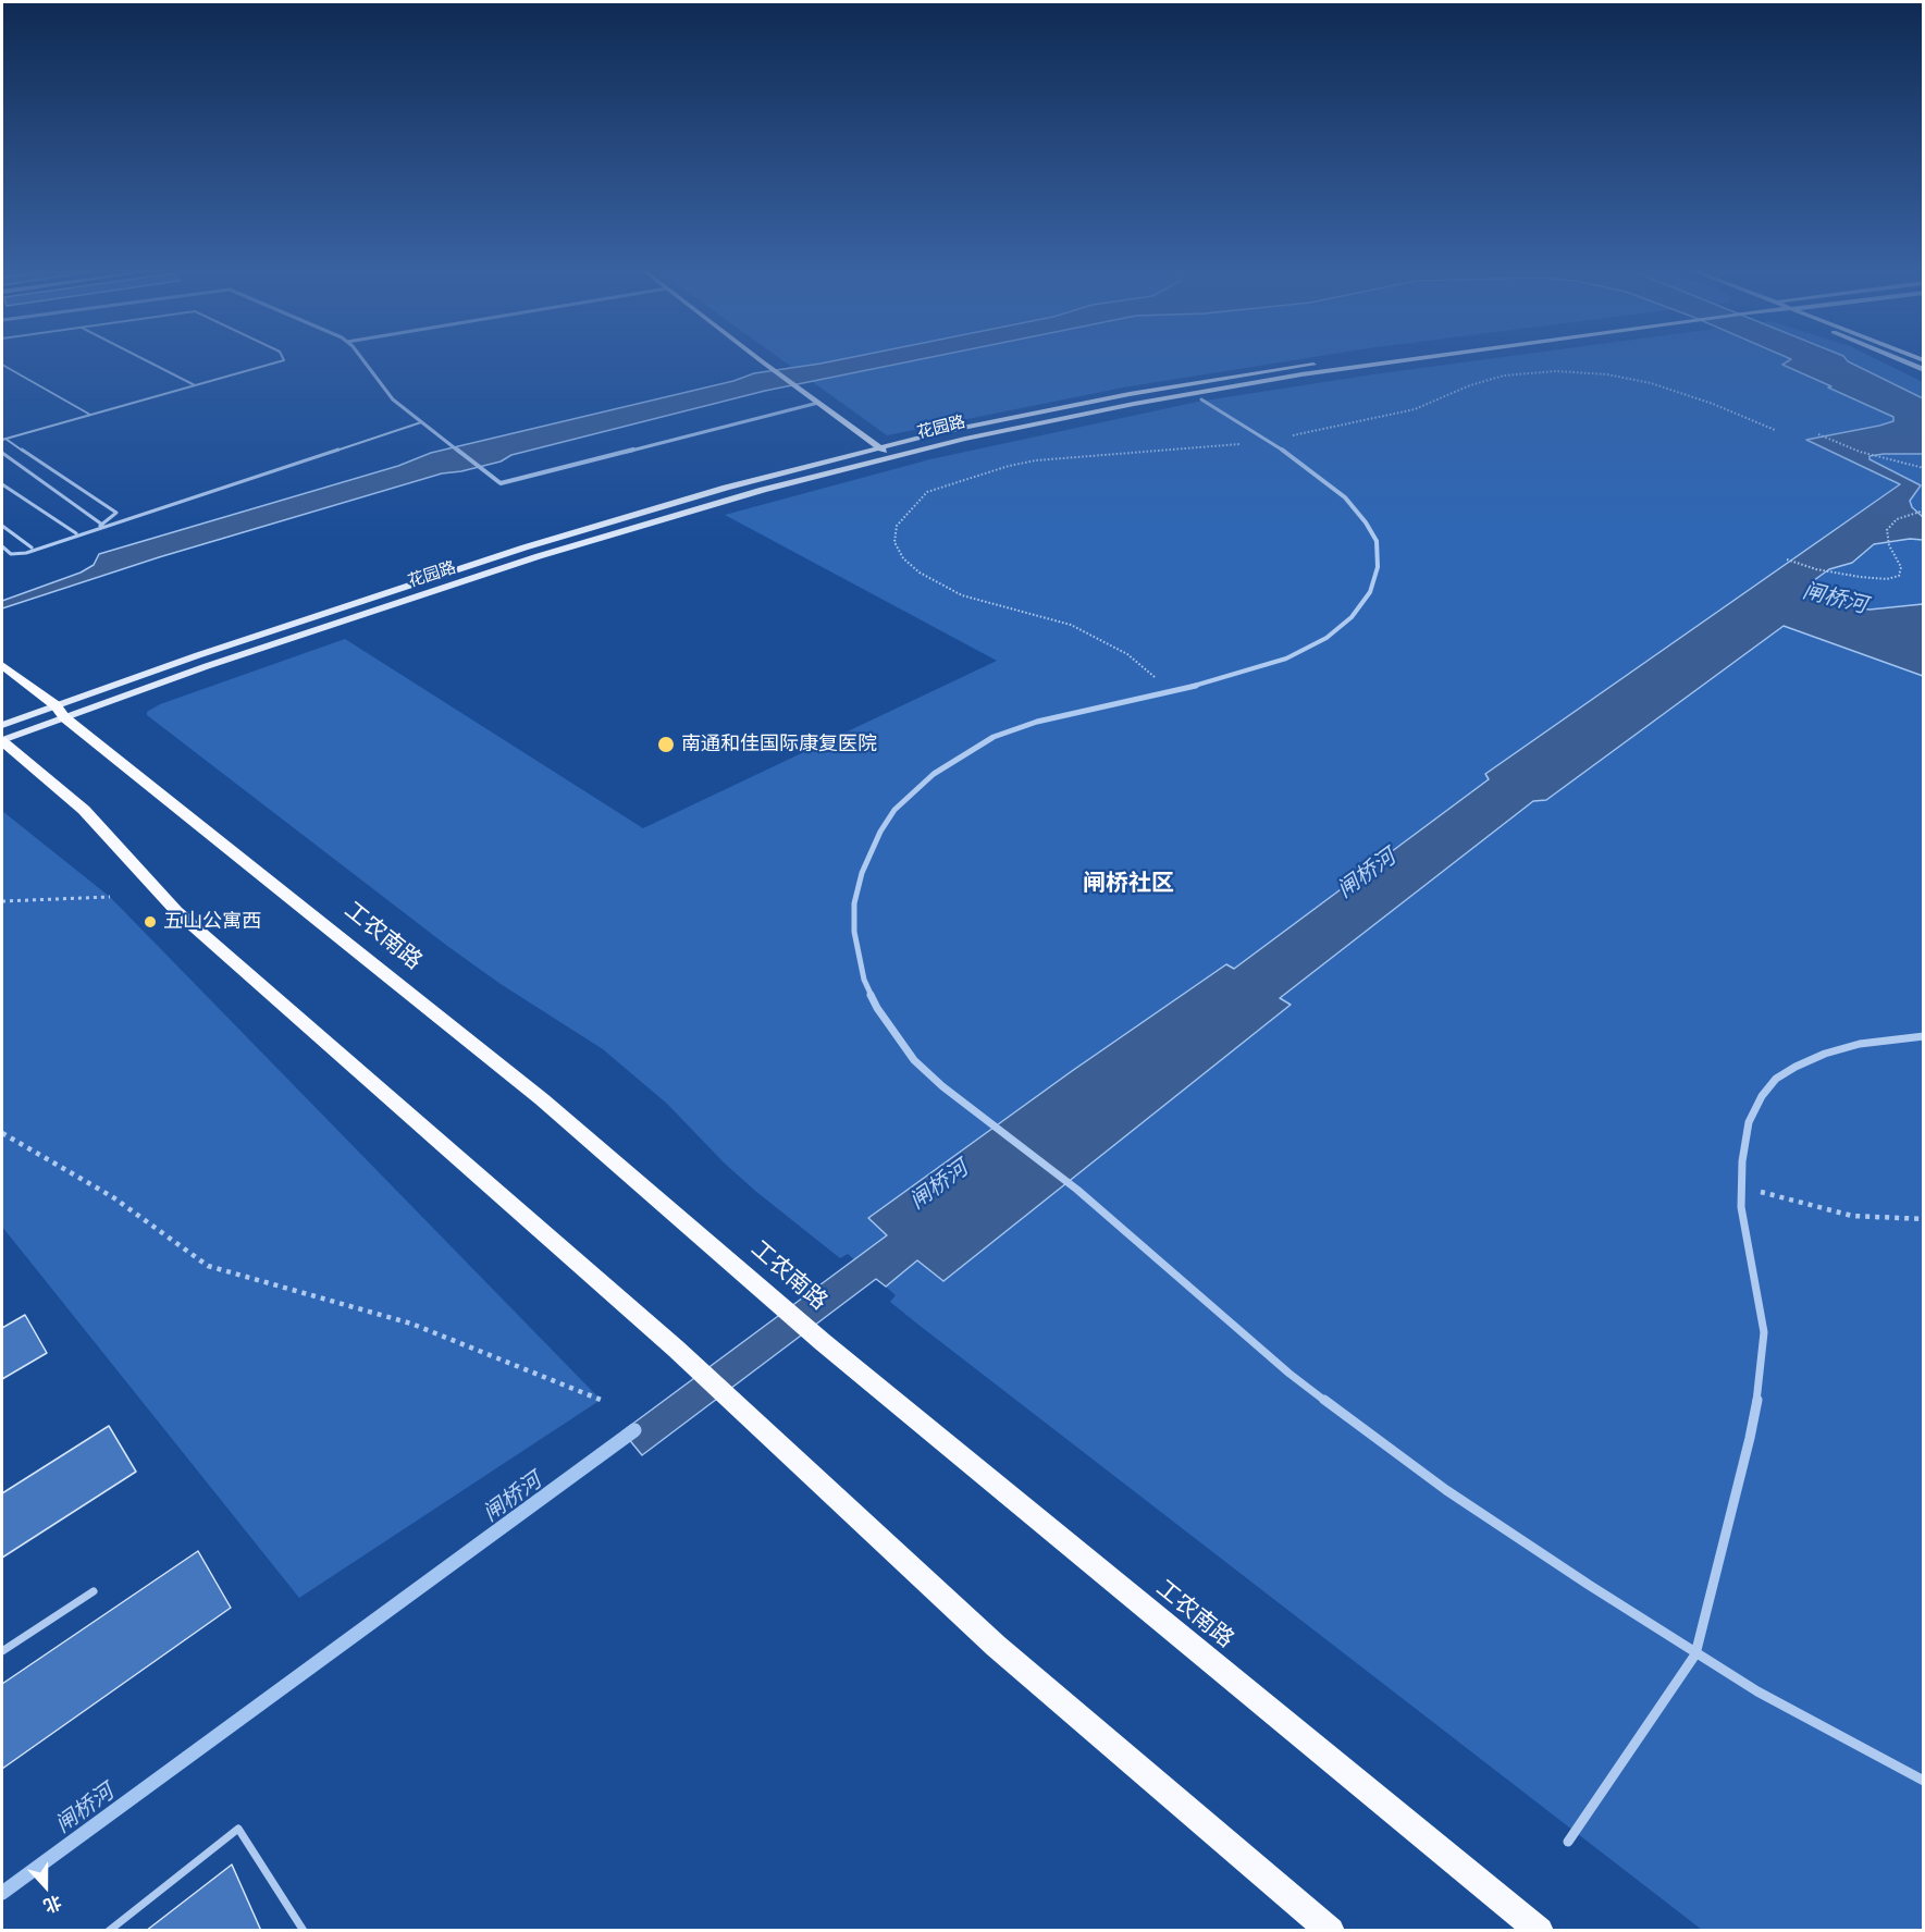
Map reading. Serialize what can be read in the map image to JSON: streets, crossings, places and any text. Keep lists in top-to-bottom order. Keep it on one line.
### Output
{"streets":{"main road":["花园路","工农南路"]},"crossings":[["花园路","工农南路"]],"districts":["闸桥社区"],"water":["闸桥河"],"places":["南通和佳国际康复医院","五山公寓西"],"north":"bottom"}
